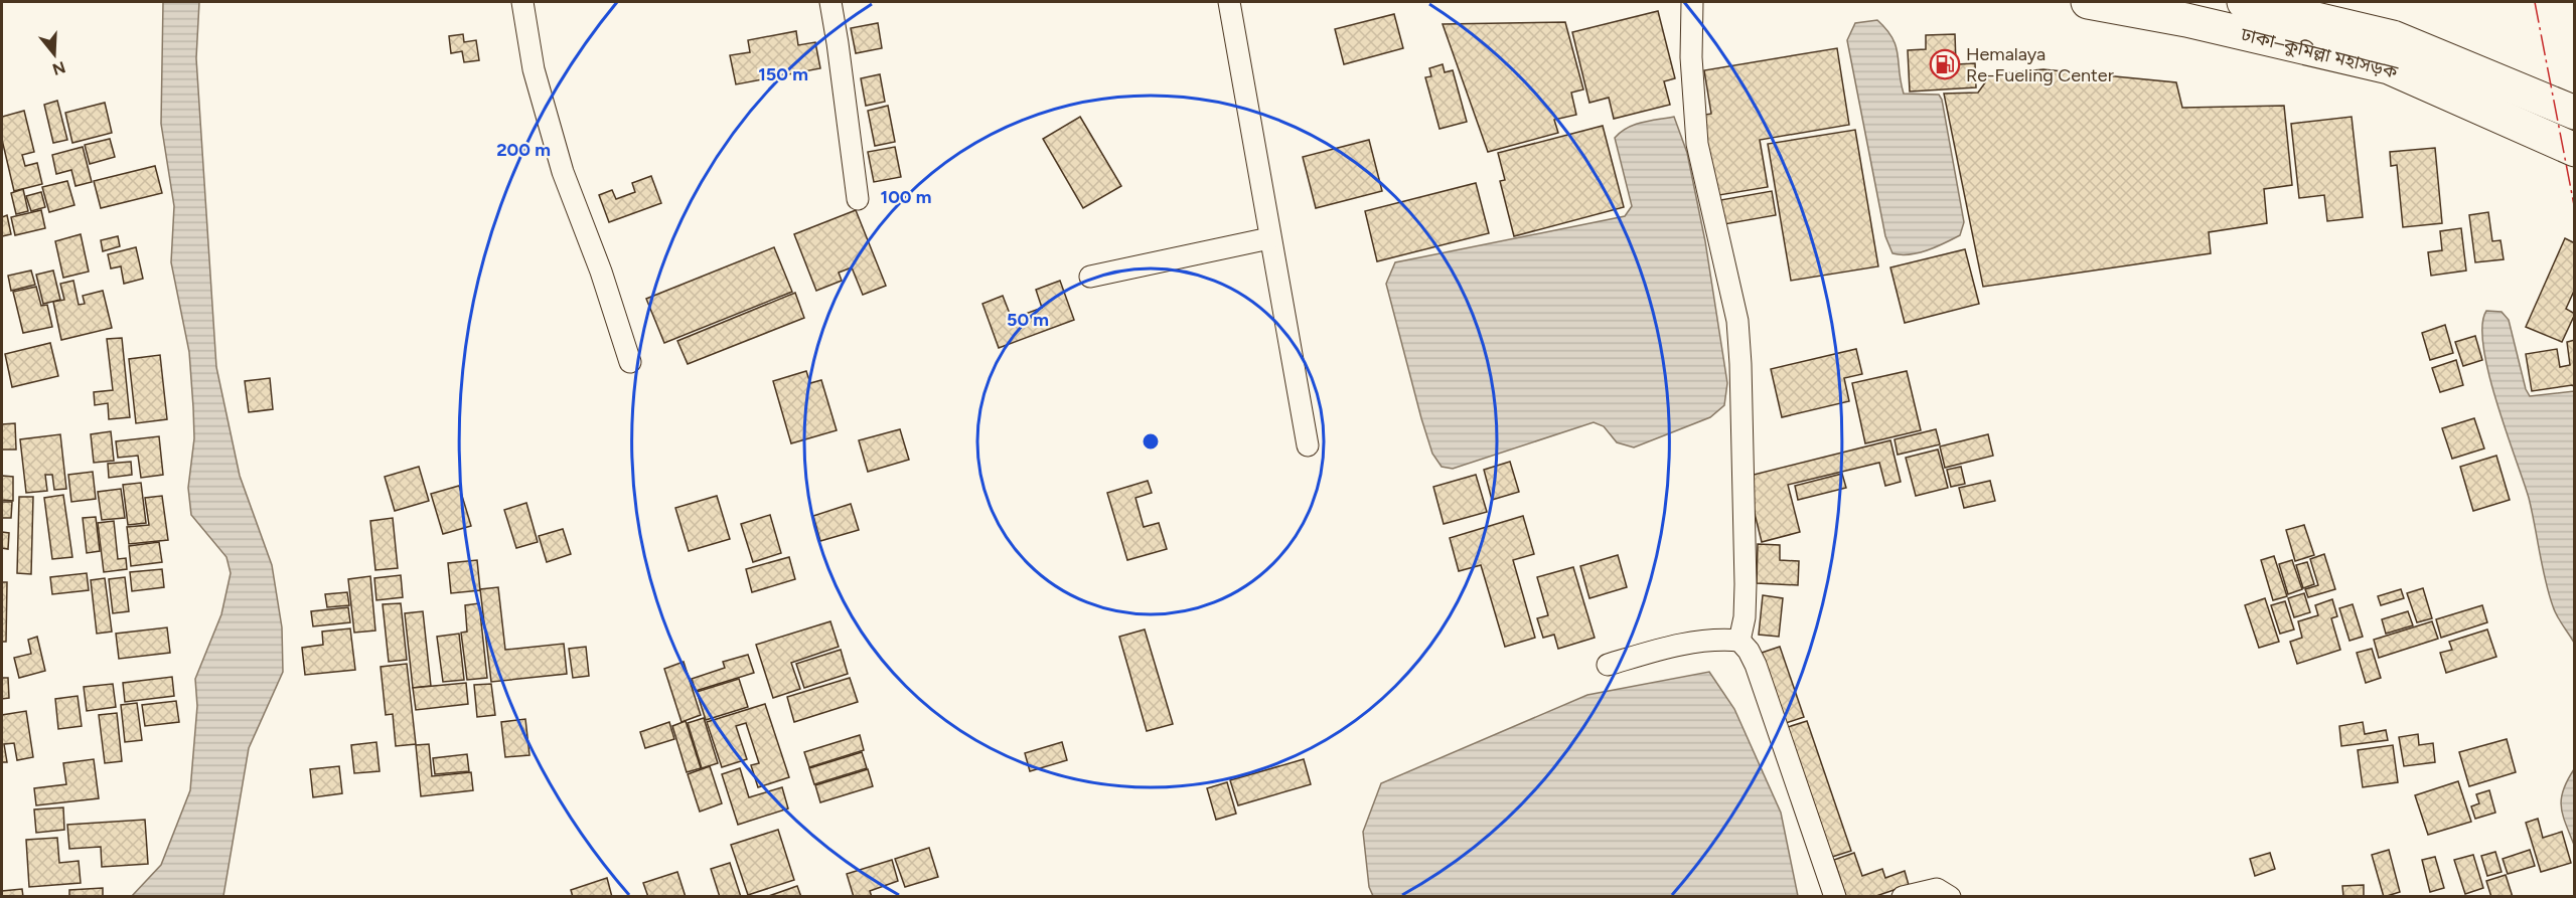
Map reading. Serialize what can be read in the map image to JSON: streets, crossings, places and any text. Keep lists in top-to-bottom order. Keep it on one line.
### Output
{"streets":{"highway":["ঢাকা–কুমিল্লা মহাসড়ক"]},"places":{"fuel station":["Hemalaya Re-Fueling Center"]},"north":"bottom","rings":["150 m","200 m","100 m","50 m"]}
